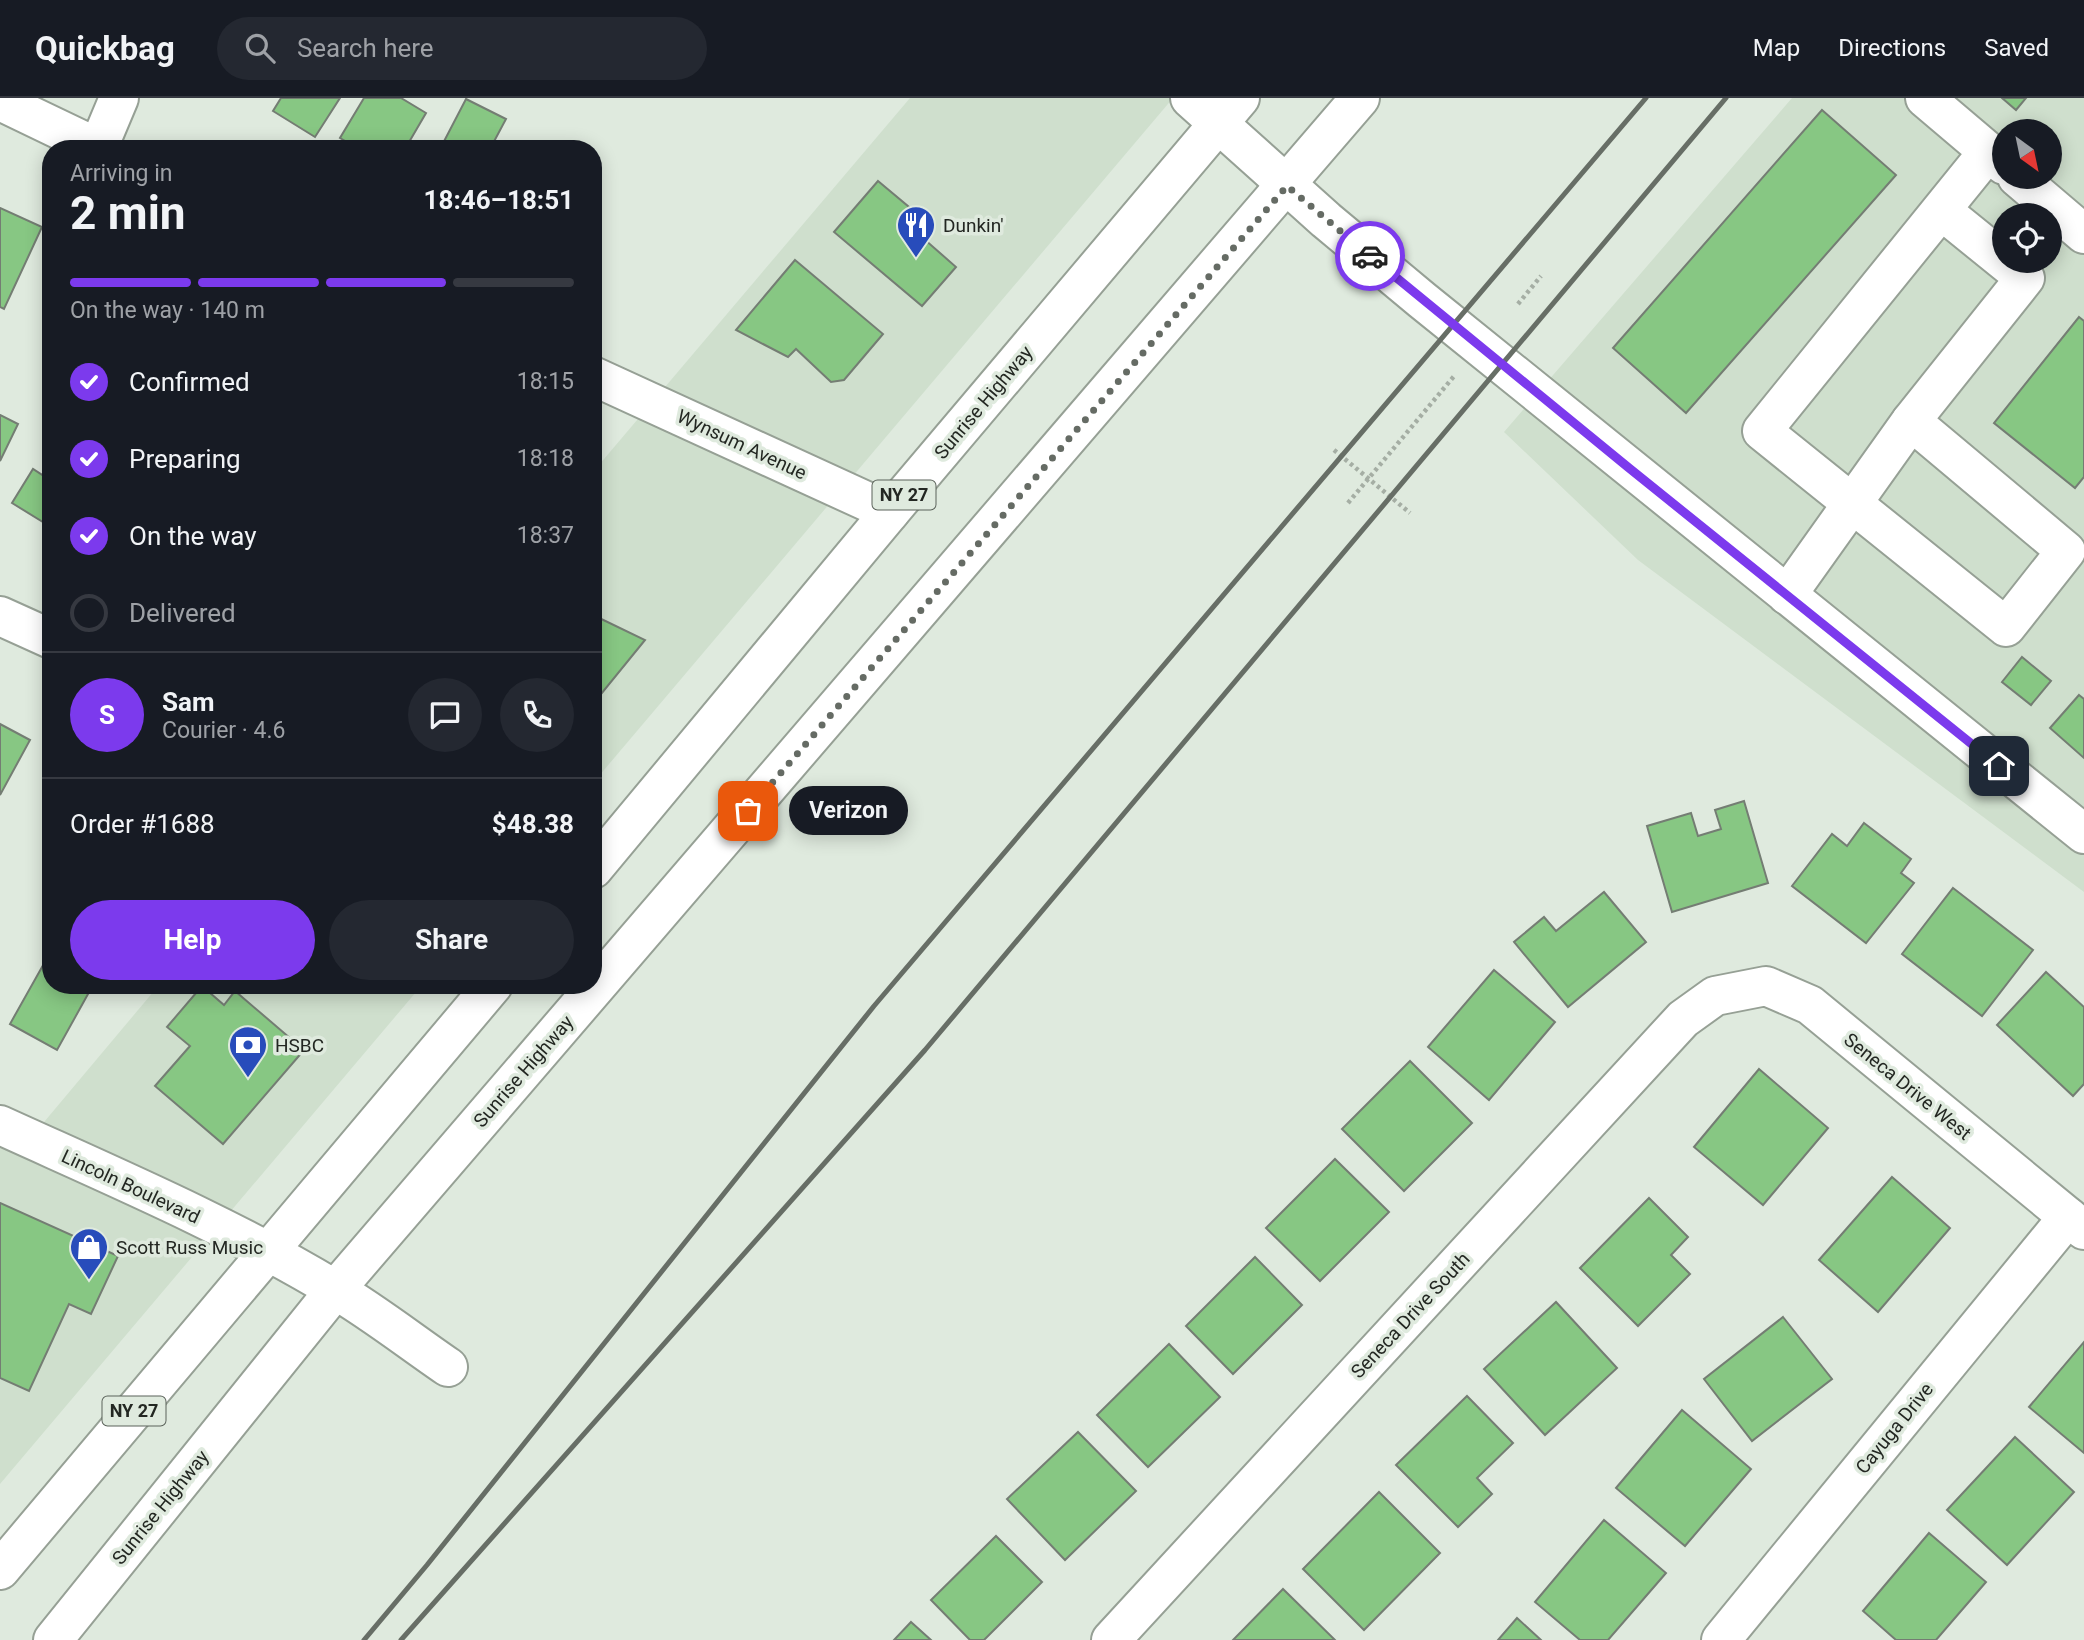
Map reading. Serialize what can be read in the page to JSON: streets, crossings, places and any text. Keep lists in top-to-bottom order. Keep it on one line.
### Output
{"streets":{"main road":["Sunrise Highway","Wynsum Avenue","NY 27","Seneca Drive West","Lincoln Boulevard","Seneca Drive South","Cayuga Drive"]},"crossings":[["Sunrise Highway","Wynsum Avenue"],["Sunrise Highway","Lincoln Boulevard"],["NY 27","Lincoln Boulevard"],["Seneca Drive West","Seneca Drive South"],["Seneca Drive West","Cayuga Drive"]],"places":{"restaurant":["Dunkin'"],"other":["Verizon"],"bank":["HSBC"],"shop":["Scott Russ Music"]},"north":"bottom right","page":{"header":"Quickbag","search":"Search here","nav":["Map","Directions","Saved"],"heading":["2 min","Arriving in","18:46–18:51"],"panel":["Sam","Courier · 4.6","Order #1688","$48.38"],"bar":"On the way · 140 m","list":[["Confirmed","18:15"],["Preparing","18:18"],["On the way","18:37"],"Delivered"],"round":"S","bubble":"Verizon","buttons":["Help","Share"]}}
